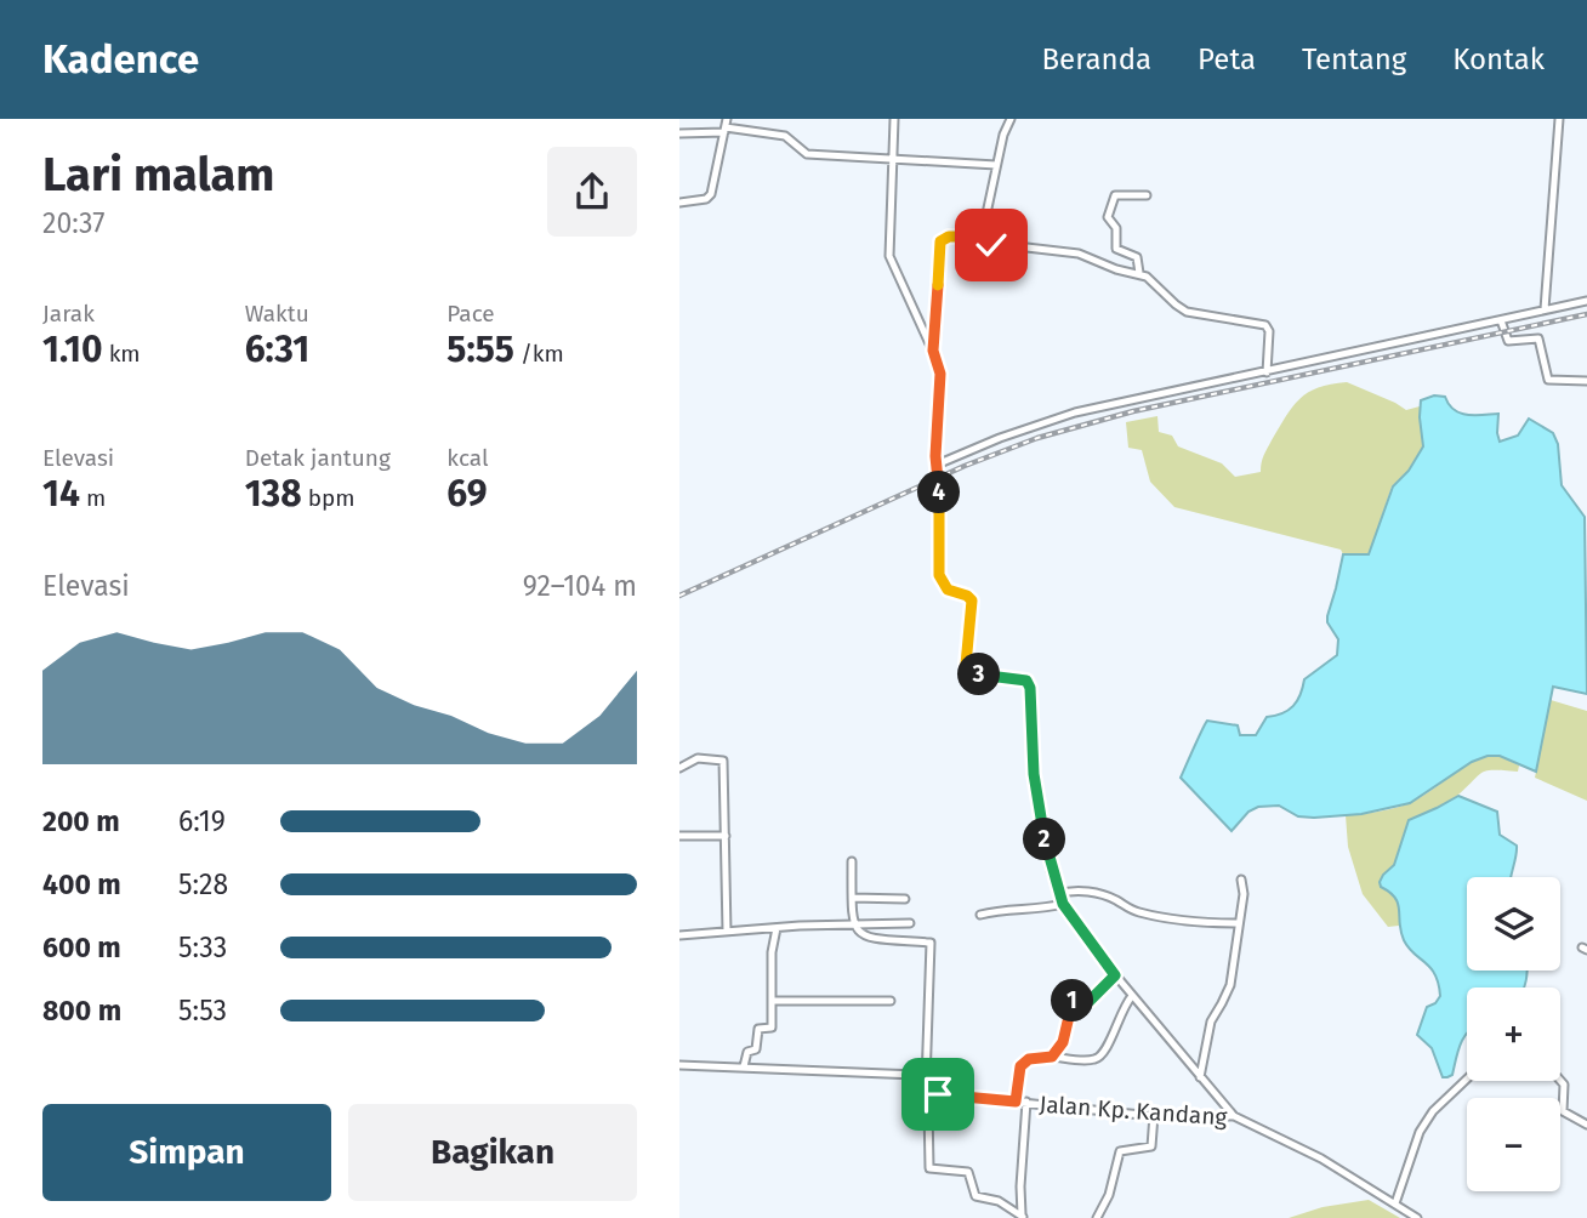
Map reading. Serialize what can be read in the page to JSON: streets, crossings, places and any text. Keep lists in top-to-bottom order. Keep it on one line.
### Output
{"streets":{"street":["Jalan Kp. Kandang"]},"page":{"header":"Kadence","nav":["Beranda","Peta","Tentang","Kontak"],"heading":["Lari malam","20:37"],"stats":[["Jarak","1.10 km"],["Waktu","6:31"],["Pace","5:55 /km"],["Elevasi","14 m"],["Detak jantung","138 bpm"],["kcal","69"]],"pins":["4","3","2","1"],"chart":["Elevasi","92–104 m"],"list":[{"name":"200 m","note":"6:19"},{"name":"400 m","note":"5:28"},{"name":"600 m","note":"5:33"},{"name":"800 m","note":"5:53"}],"map_buttons":["+","−"],"buttons":["Simpan","Bagikan"]}}
